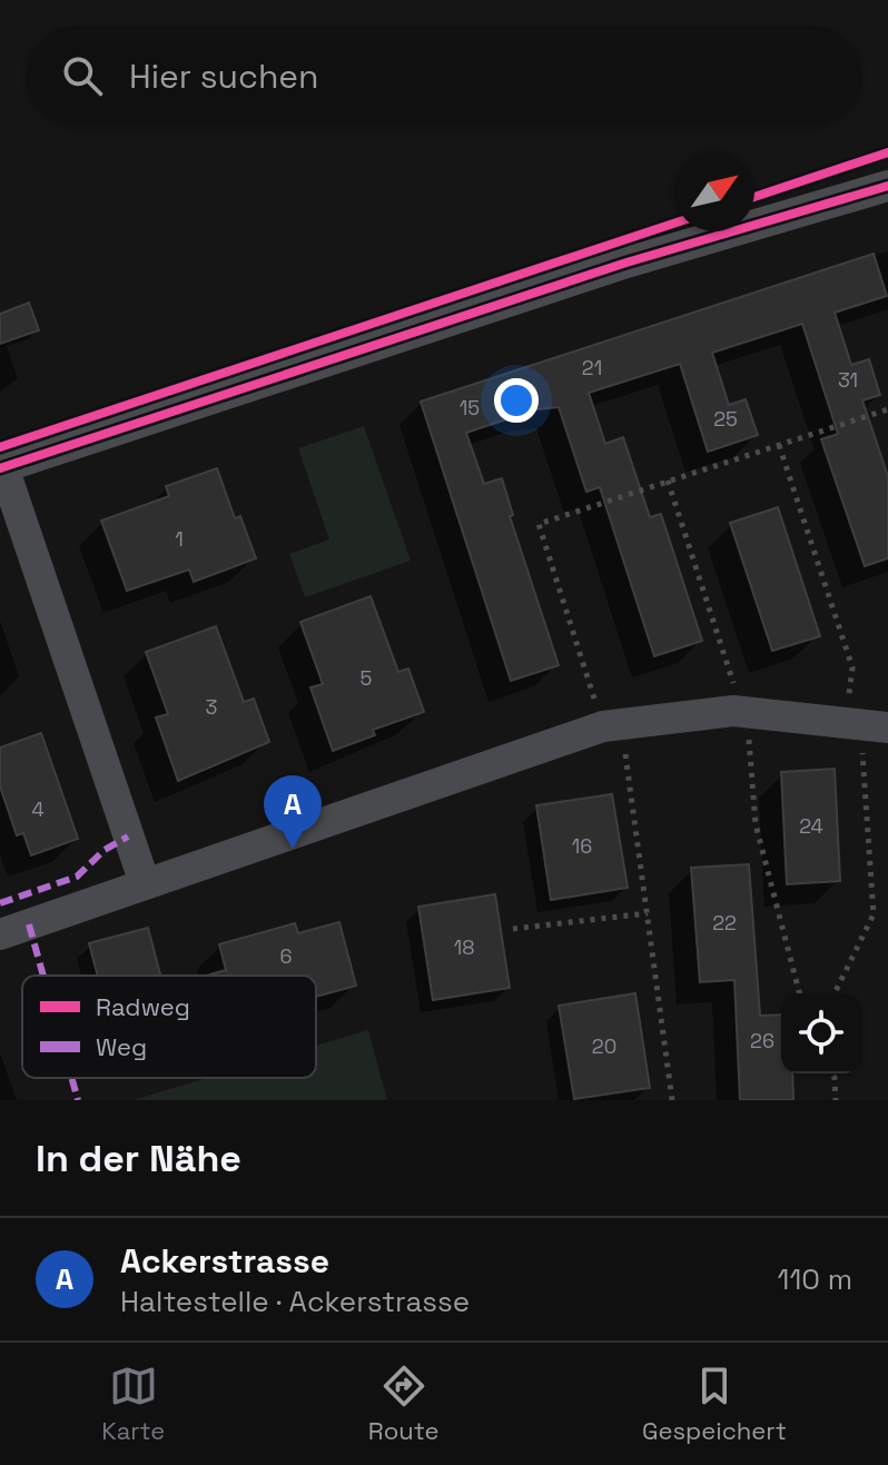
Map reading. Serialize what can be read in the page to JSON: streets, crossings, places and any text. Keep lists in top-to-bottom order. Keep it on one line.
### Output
{"house_numbers":["21","31","15","25","1","5","3","4","24","16","22","18","6","26","20"],"legend":["Radweg","Weg"],"north":"top right","page":{"search":"Hier suchen","pins":"A","heading":"In der Nähe","list":[{"mark":"A","name":"Ackerstrasse","note":"Haltestelle · Ackerstrasse","value":"110 m"}],"nav":["Karte","Route","Gespeichert"]}}
